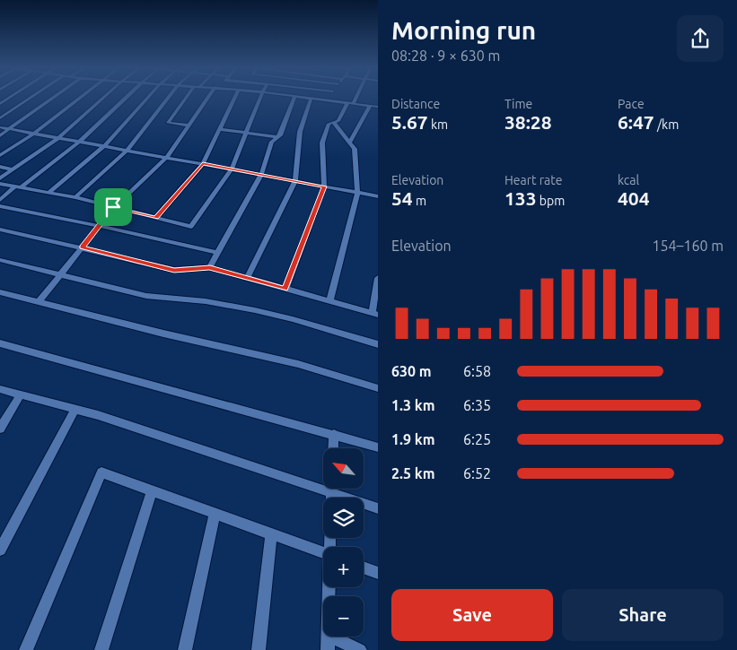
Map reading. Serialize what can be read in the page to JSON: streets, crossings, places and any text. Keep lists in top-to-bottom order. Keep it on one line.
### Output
{"north":"top left","page":{"heading":["Morning run","08:28 · 9 × 630 m"],"stats":[["Distance","5.67 km"],["Time","38:28"],["Pace","6:47 /km"],["Elevation","54 m"],["Heart rate","133 bpm"],["kcal","404"]],"chart":["Elevation","154–160 m"],"list":[{"name":"630 m","note":"6:58"},{"name":"1.3 km","note":"6:35"},{"name":"1.9 km","note":"6:25"},{"name":"2.5 km","note":"6:52"}],"map_buttons":["+","−"],"buttons":["Save","Share"]}}
